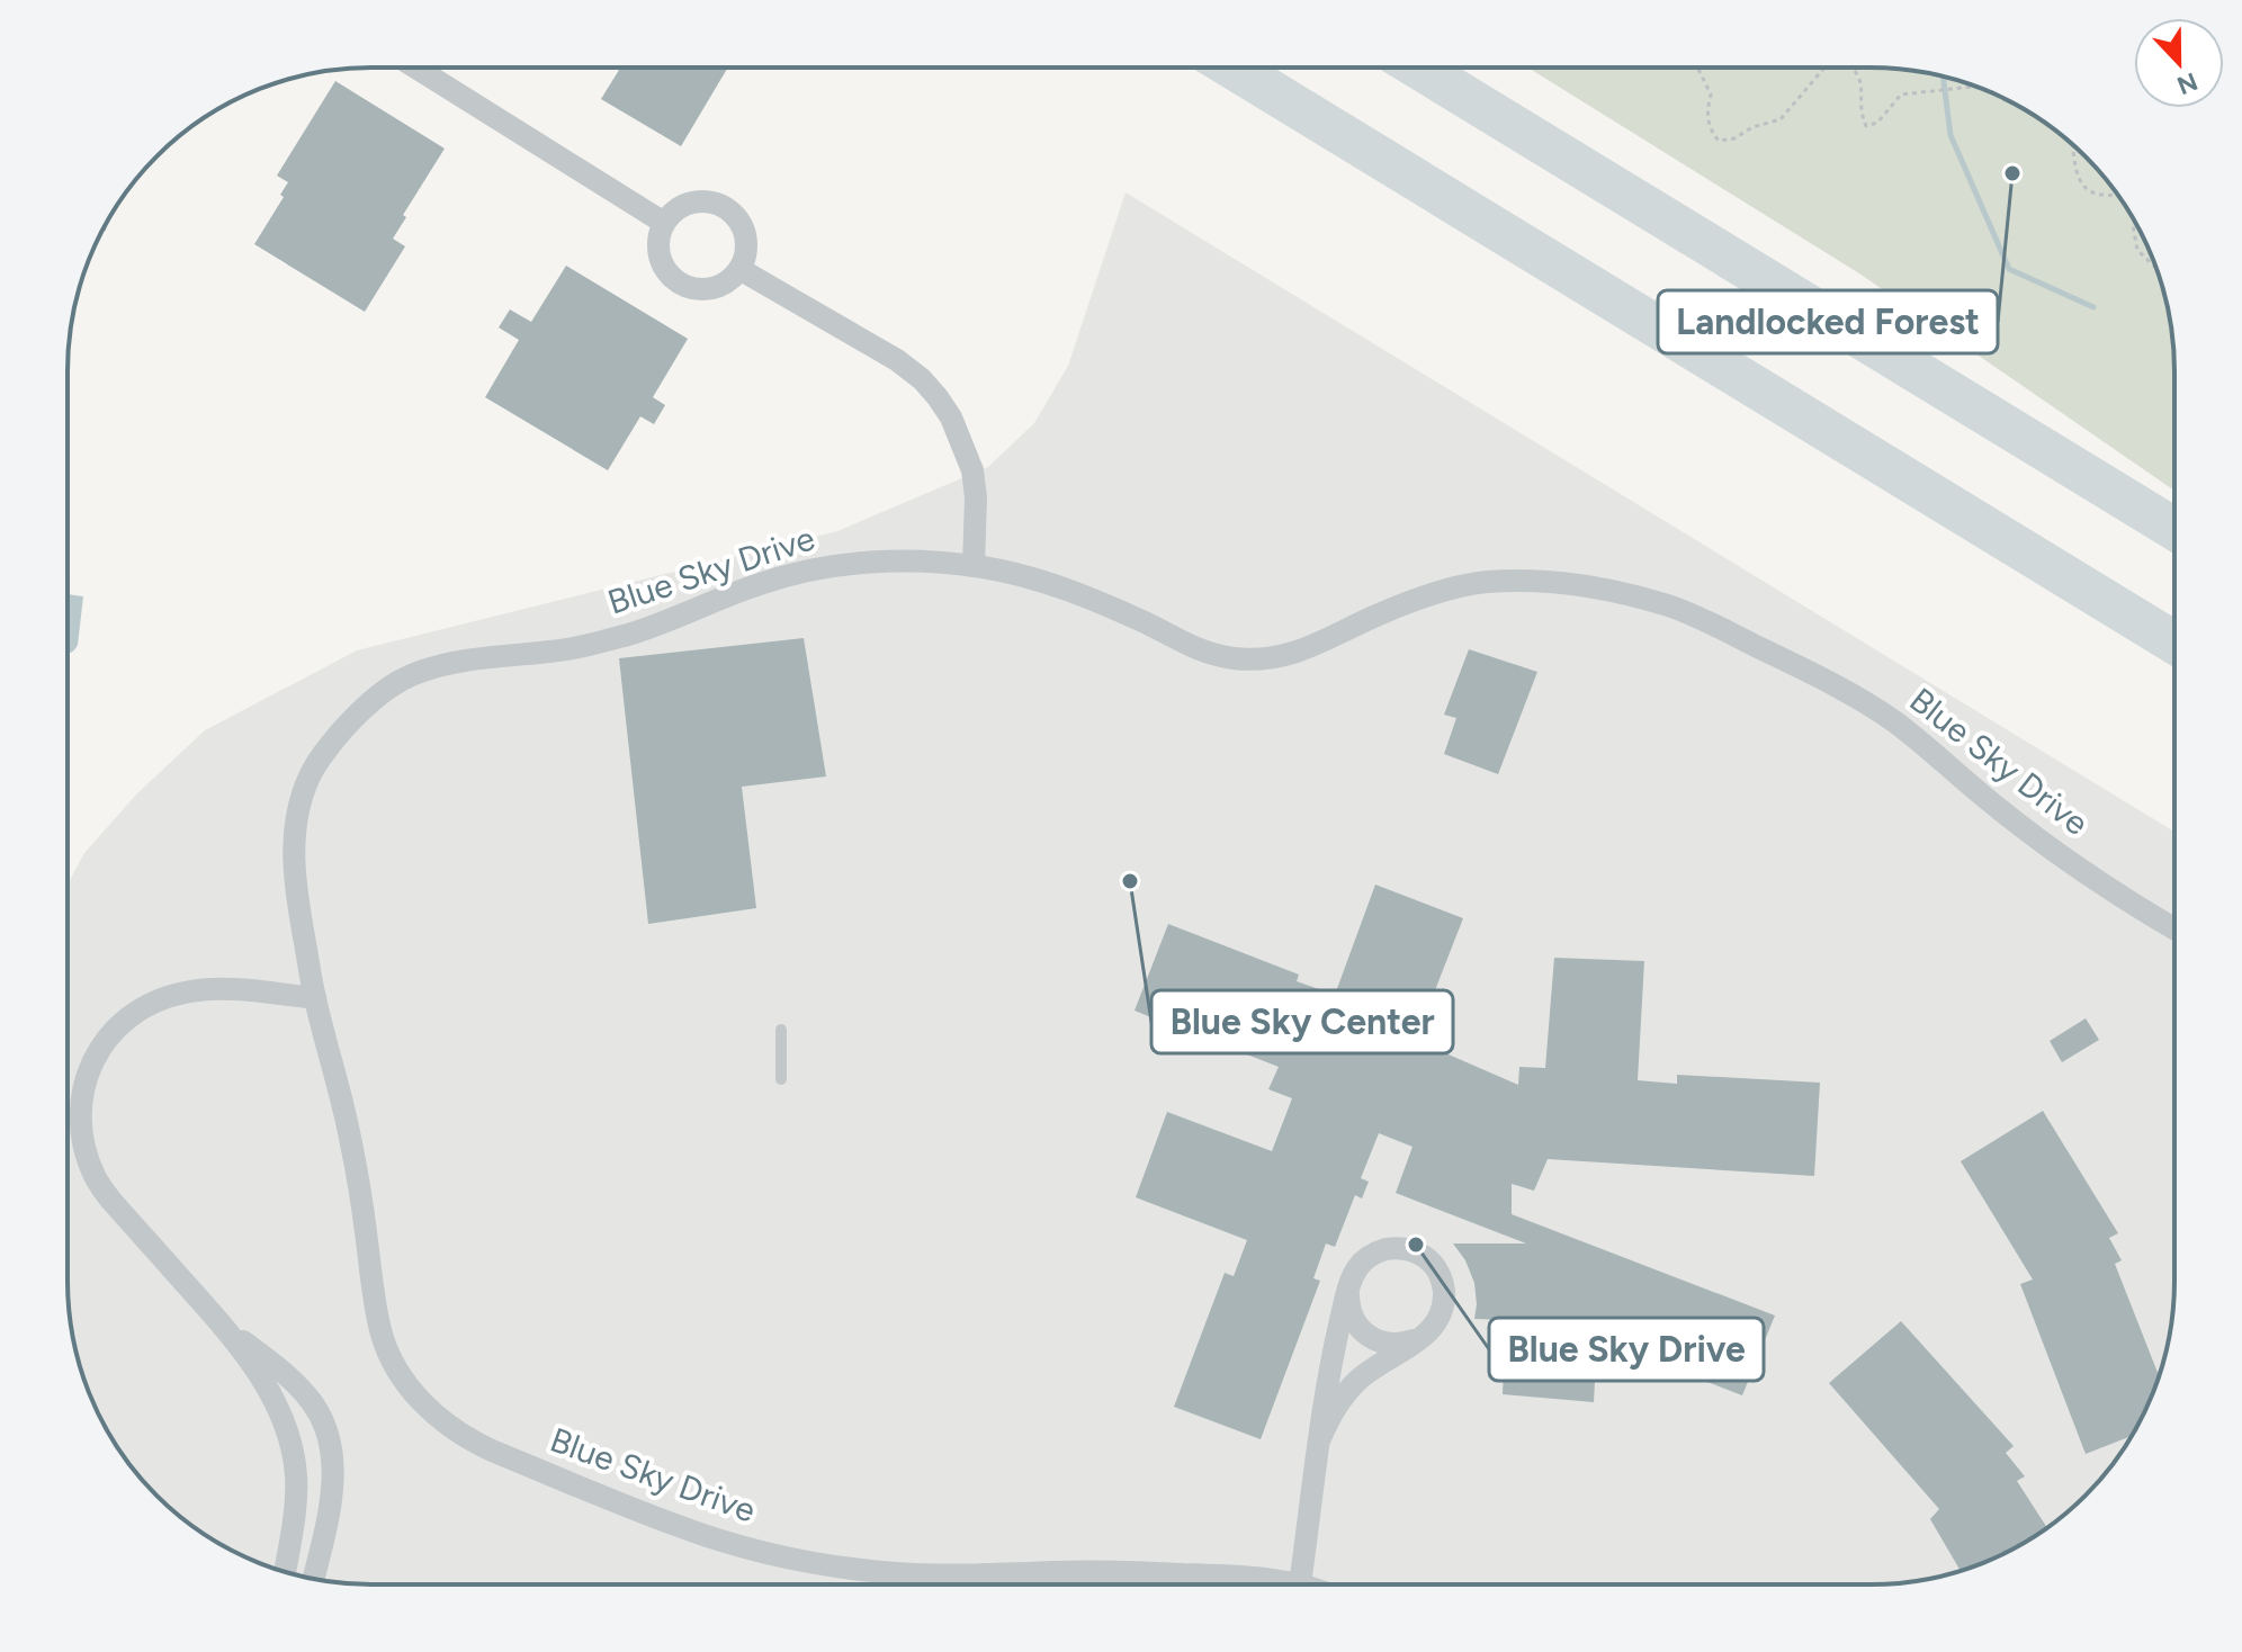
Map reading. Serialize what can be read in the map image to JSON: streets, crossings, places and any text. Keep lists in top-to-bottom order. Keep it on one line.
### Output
{"streets":{"street":["Blue Sky Drive"]},"places":["Landlocked Forest","Blue Sky Center","Blue Sky Drive"],"north":"bottom"}
